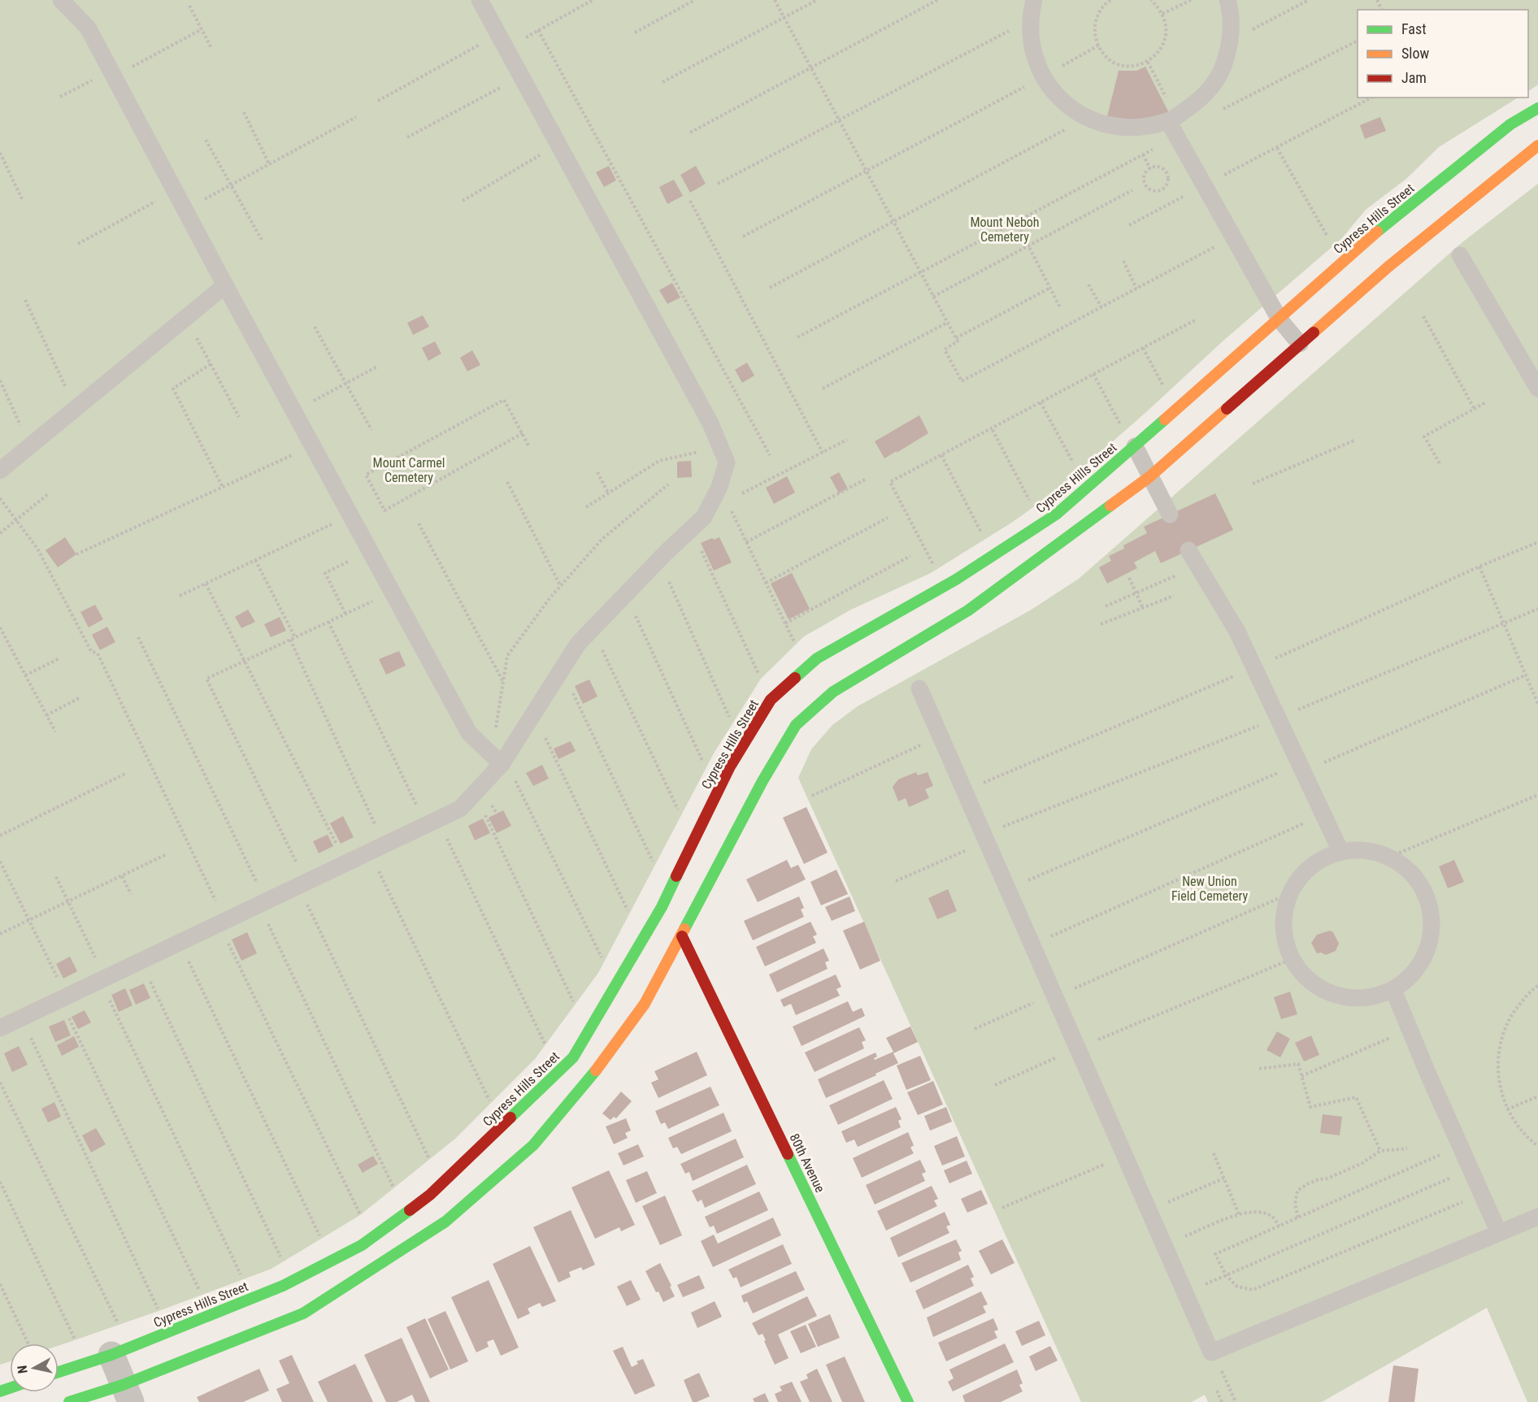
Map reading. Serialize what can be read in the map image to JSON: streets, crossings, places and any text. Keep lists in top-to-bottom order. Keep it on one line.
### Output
{"streets":{"street":["Cypress Hills Street","80th Avenue"]},"parks":["Mount Neboh Cemetery","Mount Carmel Cemetery","New Union Field Cemetery"],"legend":["Fast","Slow","Jam"],"north":"left"}
